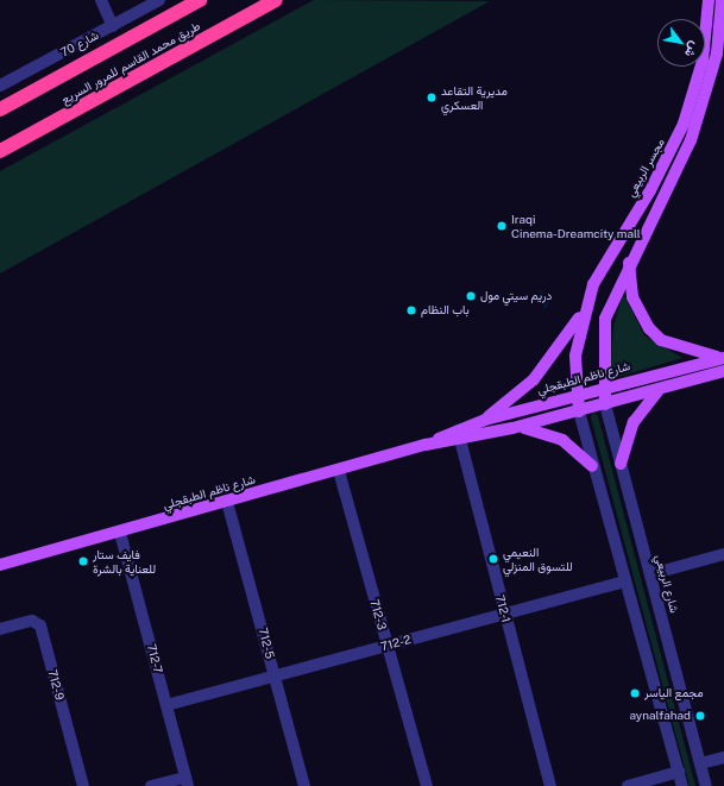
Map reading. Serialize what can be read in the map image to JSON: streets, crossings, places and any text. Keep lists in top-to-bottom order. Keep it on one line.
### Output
{"streets":{"highway":["طريق محمد القاسم للمرور السريع"],"main road":["مجسر الربيعي","شارع ناظم الطبقجلي","شارع الربيعي"],"street":["شارع 70","712-1","712-3","712-5","712-2","712-7","712-9"]},"crossings":[["مجسر الربيعي","شارع ناظم الطبقجلي"],["شارع ناظم الطبقجلي","شارع الربيعي"],["شارع ناظم الطبقجلي","712-1"],["شارع ناظم الطبقجلي","712-3"],["شارع ناظم الطبقجلي","712-5"],["شارع ناظم الطبقجلي","712-7"],["712-1","712-2"],["712-3","712-2"],["712-5","712-2"],["712-2","712-7"]],"places":["مديرية التقاعد العسكري","Iraqi Cinema-Dreamcity mall","دريم سيتي مول","باب النظام","النعيمي للتسوق المنزلي","فايف ستار للعناية بالشرة","مجمع الياسر","aynalfahad"],"north":"bottom right"}
